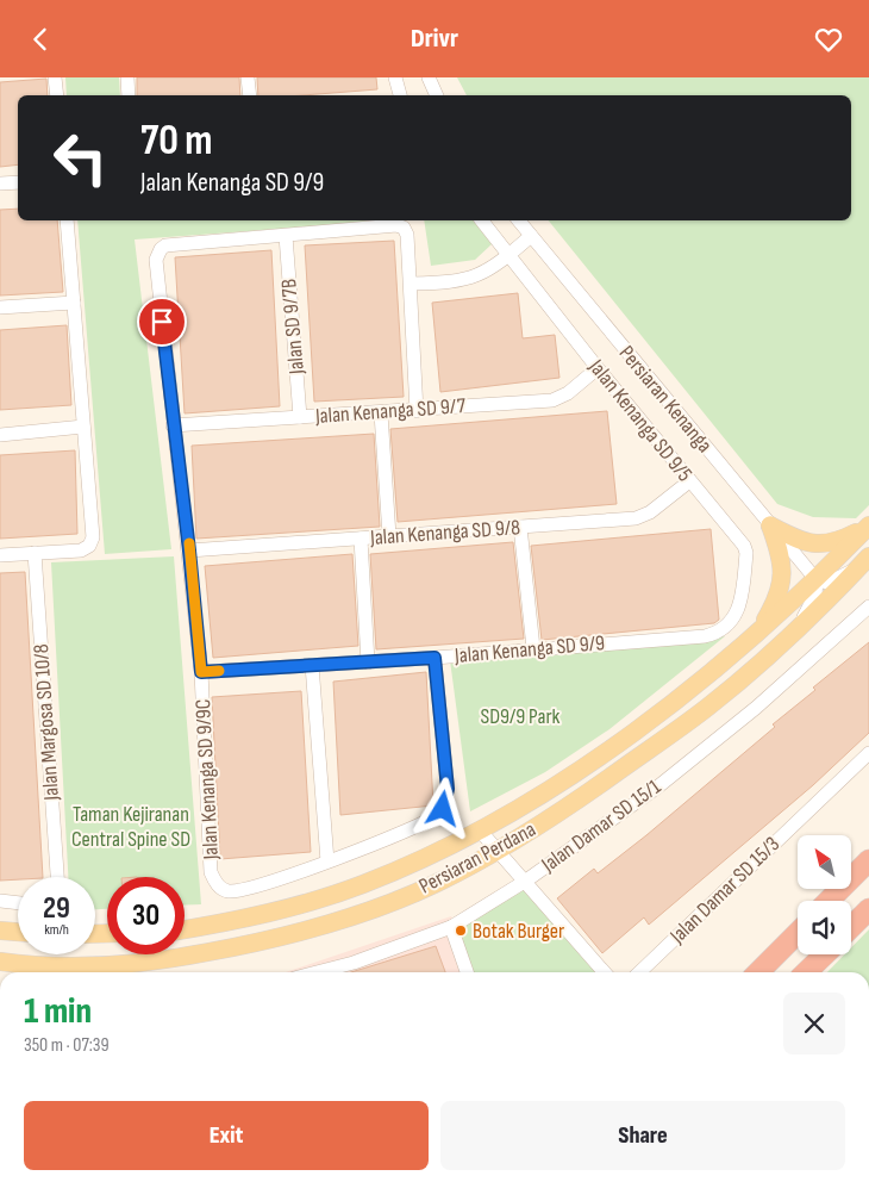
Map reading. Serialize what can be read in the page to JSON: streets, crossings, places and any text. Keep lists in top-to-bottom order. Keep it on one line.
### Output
{"streets":{"main road":["Persiaran Perdana"],"street":["Jalan SD 9/7B","Persiaran Kenanga","Jalan Kenanga SD 9/7","Jalan Kenanga SD 9/5","Jalan Kenanga SD 9/8","Jalan Kenanga SD 9/9","Jalan Margosa SD 10/8","Jalan Kenanga SD 9/9C","Jalan Damar SD 15/1","Jalan Damar SD 15/3"]},"crossings":[["Jalan SD 9/7B","Jalan Kenanga SD 9/7"],["Jalan SD 9/7B","Jalan Kenanga SD 9/9C"],["Persiaran Kenanga","Persiaran Perdana"],["Jalan Kenanga SD 9/7","Jalan Kenanga SD 9/5"],["Jalan Kenanga SD 9/7","Jalan Kenanga SD 9/9C"],["Jalan Kenanga SD 9/5","Jalan Kenanga SD 9/8"],["Jalan Kenanga SD 9/5","Jalan Kenanga SD 9/9"],["Jalan Kenanga SD 9/8","Jalan Kenanga SD 9/9C"],["Jalan Kenanga SD 9/9","Jalan Kenanga SD 9/9C"]],"parks":["SD9/9 Park","Taman Kejiranan Central Spine SD"],"places":["Botak Burger"],"north":"top left","page":{"header":"Drivr","turn":["70 m","Jalan Kenanga SD 9/9"],"speed":"29 km/h","limit":"30","heading":["1 min","350 m · 07:39"],"buttons":["Exit","Share"]}}
